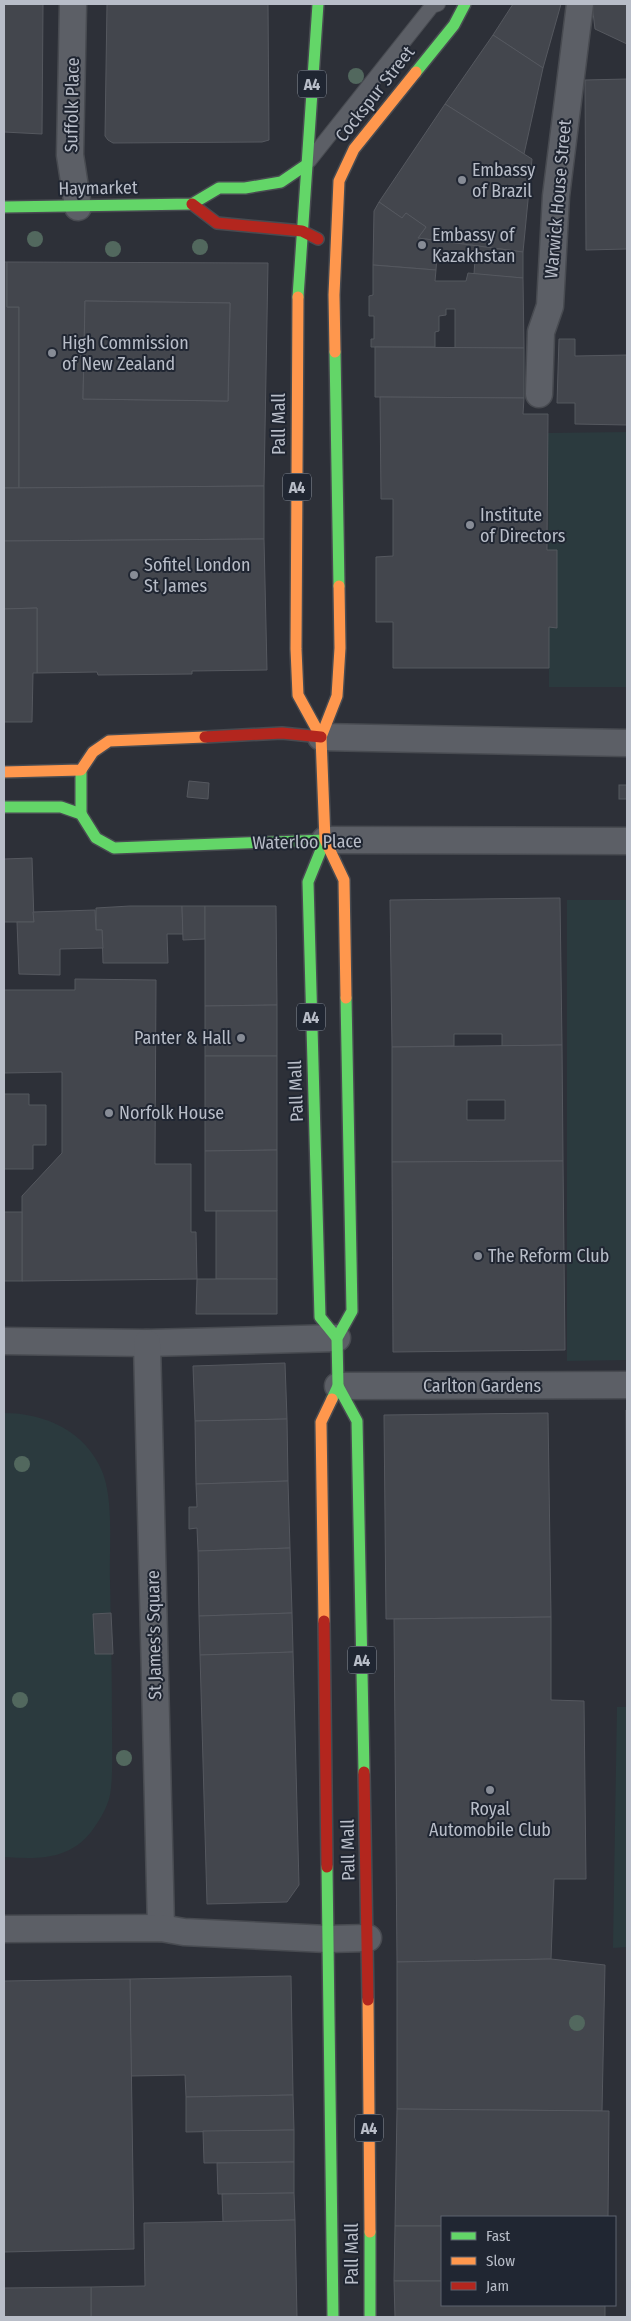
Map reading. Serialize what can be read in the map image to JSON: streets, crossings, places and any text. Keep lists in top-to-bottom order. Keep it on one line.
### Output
{"streets":{"main road":["A4","Cockspur Street","Haymarket","Pall Mall","Waterloo Place"],"street":["Suffolk Place","Warwick House Street","Carlton Gardens","St James's Square"]},"crossings":[["A4","Cockspur Street"],["A4","Haymarket"],["A4","Pall Mall"],["Cockspur Street","Haymarket"],["Cockspur Street","Pall Mall"],["Suffolk Place","Haymarket"],["Haymarket","Pall Mall"],["Pall Mall","Waterloo Place"],["Pall Mall","Carlton Gardens"]],"places":["Embassy of Brazil","Embassy of Kazakhstan","High Commission of New Zealand","Institute of Directors","Sofitel London St James","Panter & Hall","Norfolk House","The Reform Club","Royal Automobile Club"],"legend":["Fast","Slow","Jam"]}
